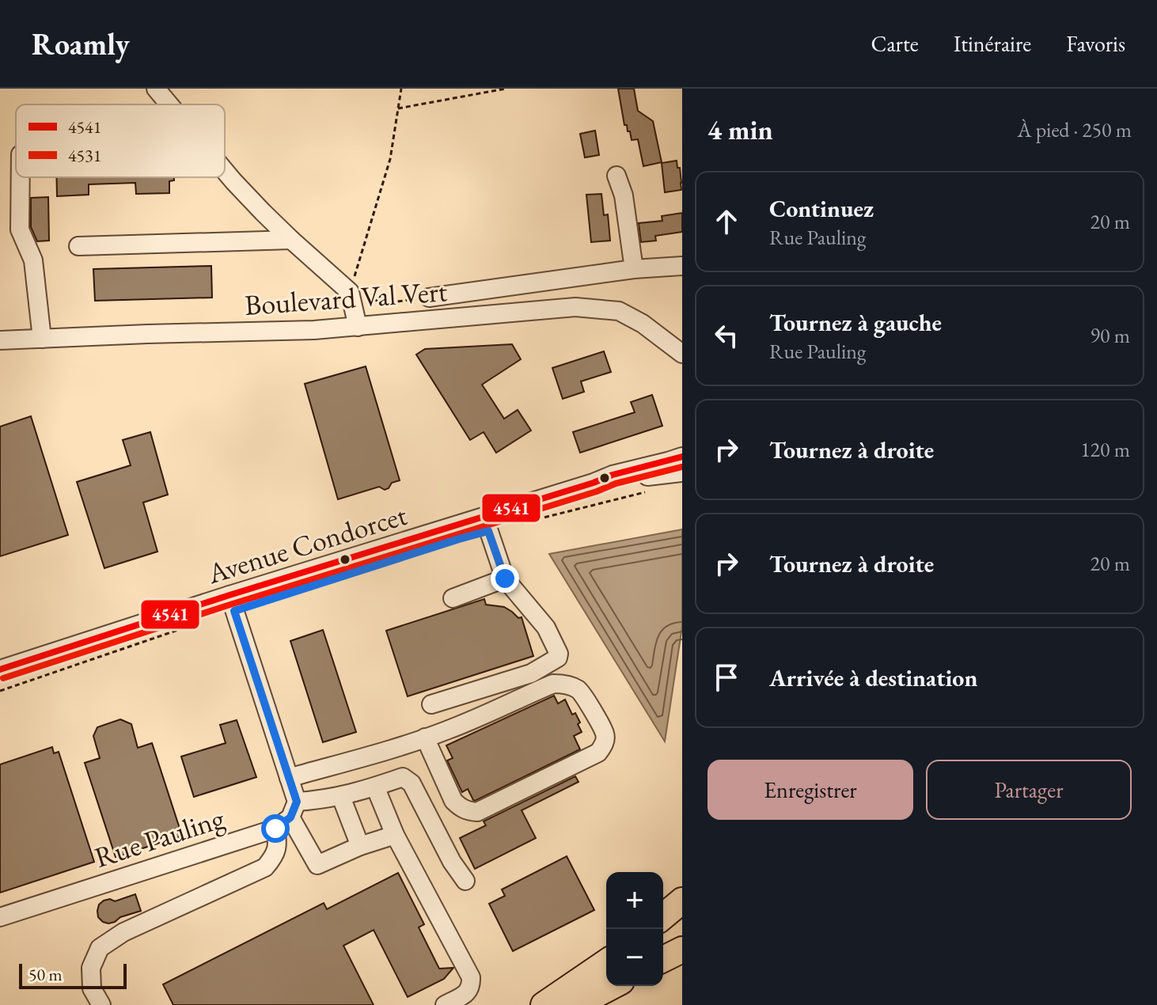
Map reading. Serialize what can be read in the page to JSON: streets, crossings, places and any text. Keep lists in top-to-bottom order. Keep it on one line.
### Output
{"streets":{"street":["Boulevard Val Vert","Avenue Condorcet","Rue Pauling"]},"lines":["transit line 4541","transit line 4531"],"legend":["4541","4531"],"scale_bar":"50 m","page":{"header":"Roamly","nav":["Carte","Itinéraire","Favoris"],"heading":["4 min","À pied · 250 m"],"list":[["Continuez","Rue Pauling","20 m"],["Tournez à gauche","Rue Pauling","90 m"],["Tournez à droite","120 m"],["Tournez à droite","20 m"],"Arrivée à destination"],"buttons":["Enregistrer","Partager"],"map_buttons":["+","−"],"scale":"50 m"}}
